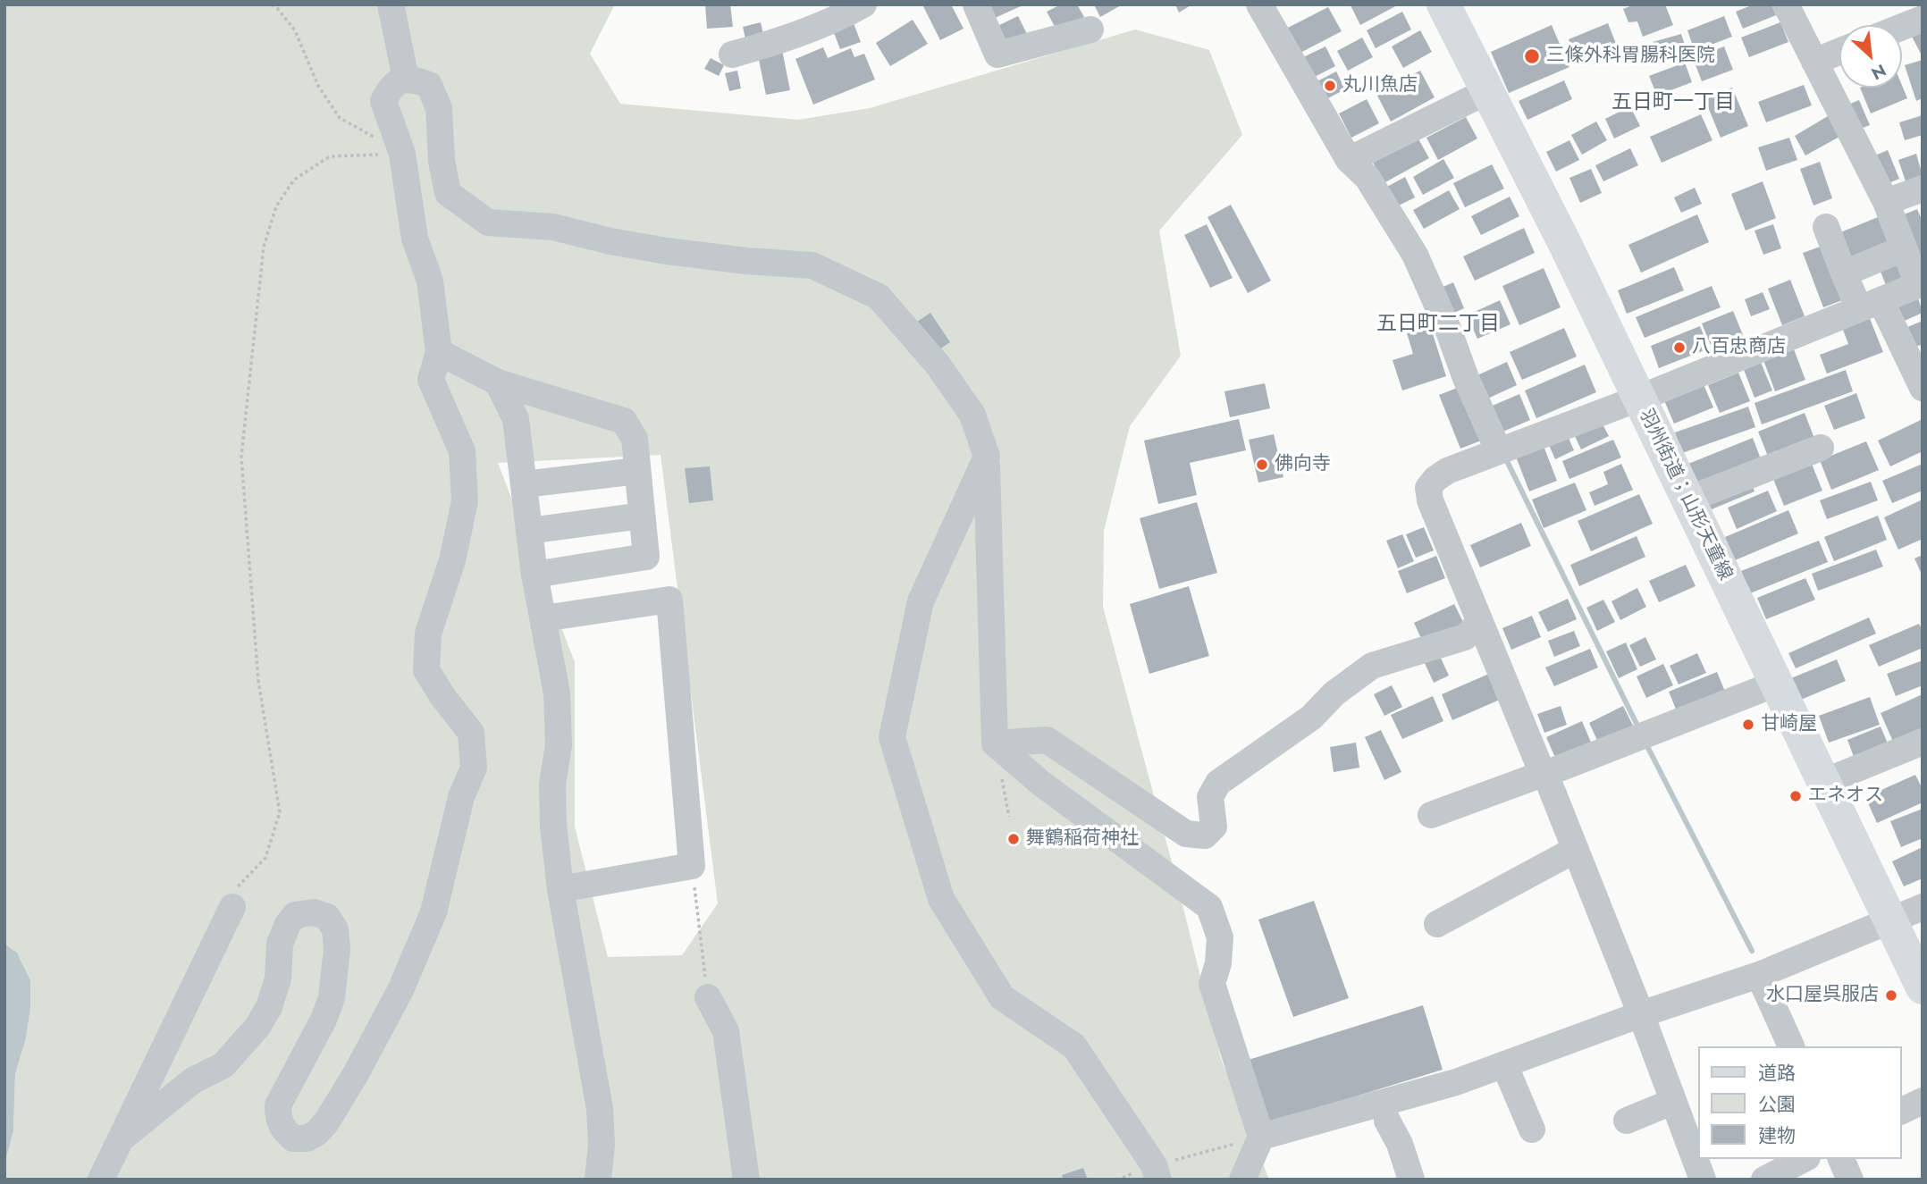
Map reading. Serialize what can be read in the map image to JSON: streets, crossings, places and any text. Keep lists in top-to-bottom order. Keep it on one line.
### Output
{"streets":{"main road":["羽州街道；山形天童線"]},"districts":["五日町一丁目","五日町二丁目"],"places":["三條外科胃腸科医院","丸川魚店","八百忠商店","佛向寺","甘崎屋","エネオス","舞鶴稲荷神社","水口屋呉服店"],"legend":["道路","公園","建物"],"north":"bottom right"}
